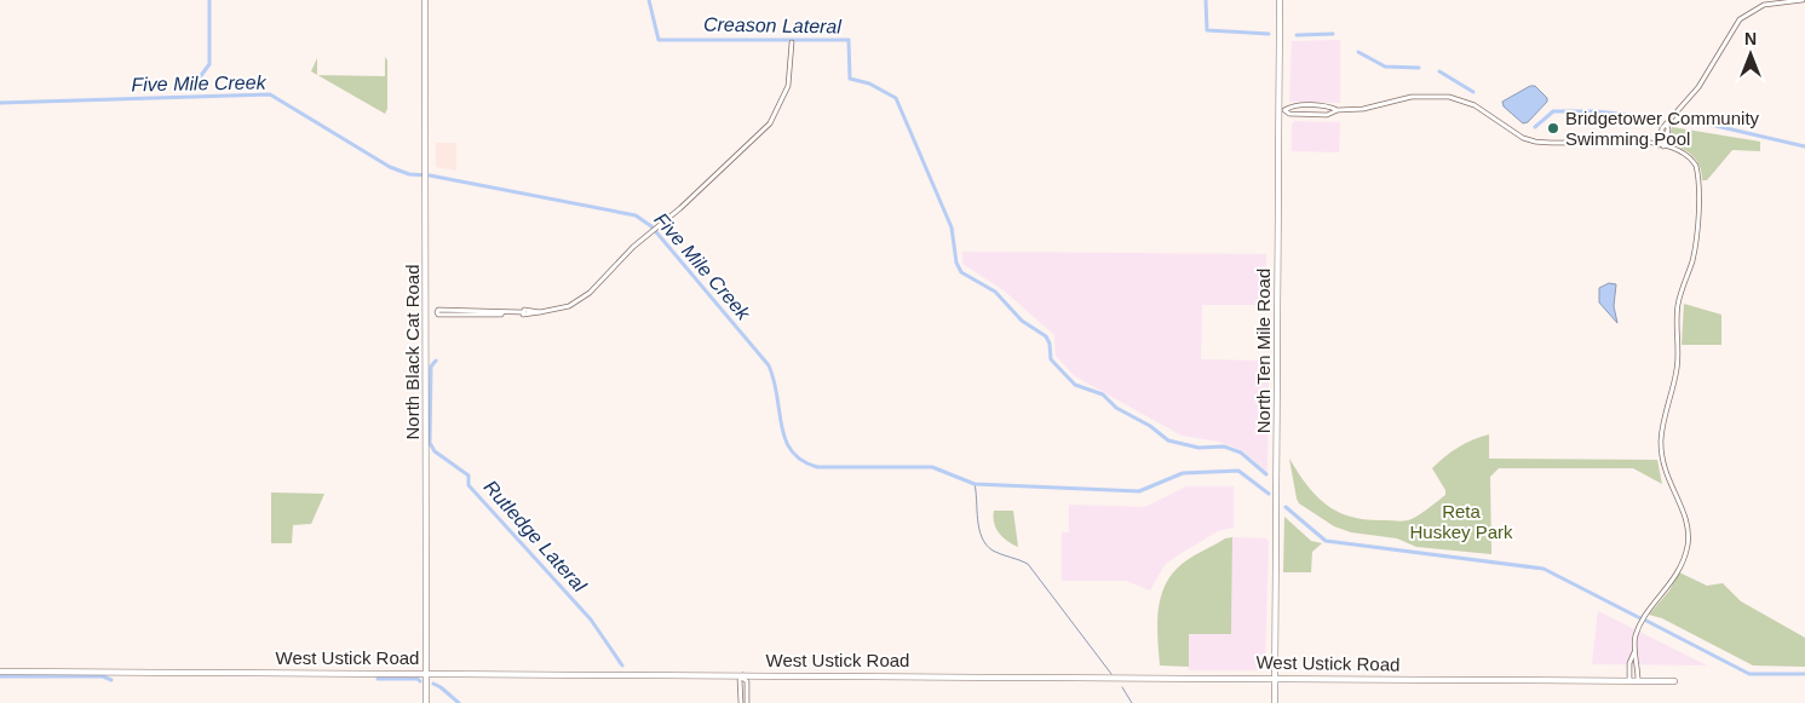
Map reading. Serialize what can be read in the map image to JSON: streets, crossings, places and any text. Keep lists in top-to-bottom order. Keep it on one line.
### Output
{"streets":{"main road":["North Ten Mile Road","North Black Cat Road","West Ustick Road"]},"crossings":[["North Ten Mile Road","West Ustick Road"],["North Black Cat Road","West Ustick Road"]],"water":["Creason Lateral","Five Mile Creek","Rutledge Lateral"],"parks":["Reta Huskey Park"],"places":["Bridgetower Community Swimming Pool"],"north":"top"}
